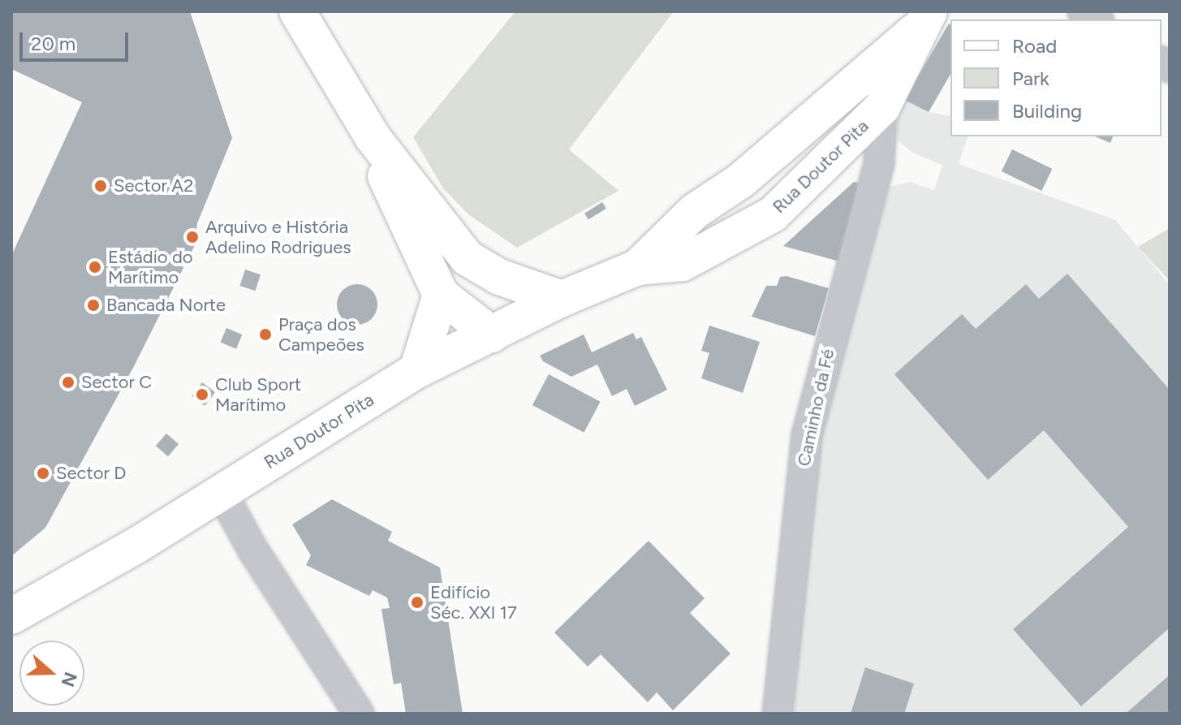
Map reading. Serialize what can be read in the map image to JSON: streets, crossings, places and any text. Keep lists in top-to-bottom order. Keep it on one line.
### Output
{"streets":{"main road":["Rua Doutor Pita"],"street":["Caminho da Fé"]},"crossings":[["Rua Doutor Pita","Caminho da Fé"]],"places":["Sector A2","Arquivo e História Adelino Rodrigues","Estádio do Marítimo","Bancada Norte","Praça dos Campeões","Sector C","Club Sport Marítimo","Sector D","Edifício Séc. XXI 17"],"legend":["Road","Park","Building"],"scale_bar":"20 m","north":"right"}
